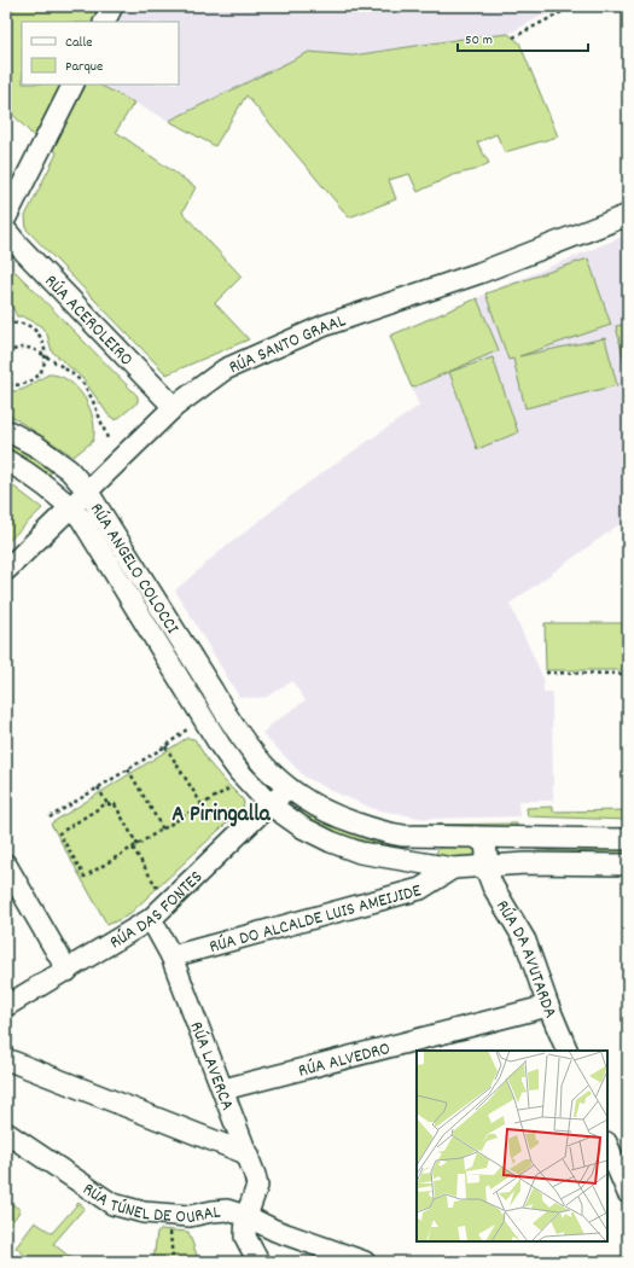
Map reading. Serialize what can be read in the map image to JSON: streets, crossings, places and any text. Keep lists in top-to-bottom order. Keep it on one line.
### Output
{"streets":{"street":["RÚA ACEROLEIRO","RÚA SANTO GRAAL","RÚA ANGELO COLOCCI","RÚA DAS FONTES","RÚA DO ALCALDE LUIS AMEIJIDE","RÚA DA AVUTARDA","RÚA ALVEDRO","RÚA LAVERCA","RÚA TÚNEL DE OURAL"]},"crossings":[["RÚA ACEROLEIRO","RÚA SANTO GRAAL"],["RÚA SANTO GRAAL","RÚA ANGELO COLOCCI"],["RÚA ANGELO COLOCCI","RÚA DAS FONTES"],["RÚA ANGELO COLOCCI","RÚA DO ALCALDE LUIS AMEIJIDE"],["RÚA ANGELO COLOCCI","RÚA DA AVUTARDA"],["RÚA DAS FONTES","RÚA LAVERCA"],["RÚA DO ALCALDE LUIS AMEIJIDE","RÚA LAVERCA"],["RÚA DA AVUTARDA","RÚA ALVEDRO"],["RÚA ALVEDRO","RÚA LAVERCA"],["RÚA LAVERCA","RÚA TÚNEL DE OURAL"]],"districts":["A Piringalla"],"legend":["Calle","Parque"],"scale_bar":"50 m"}
